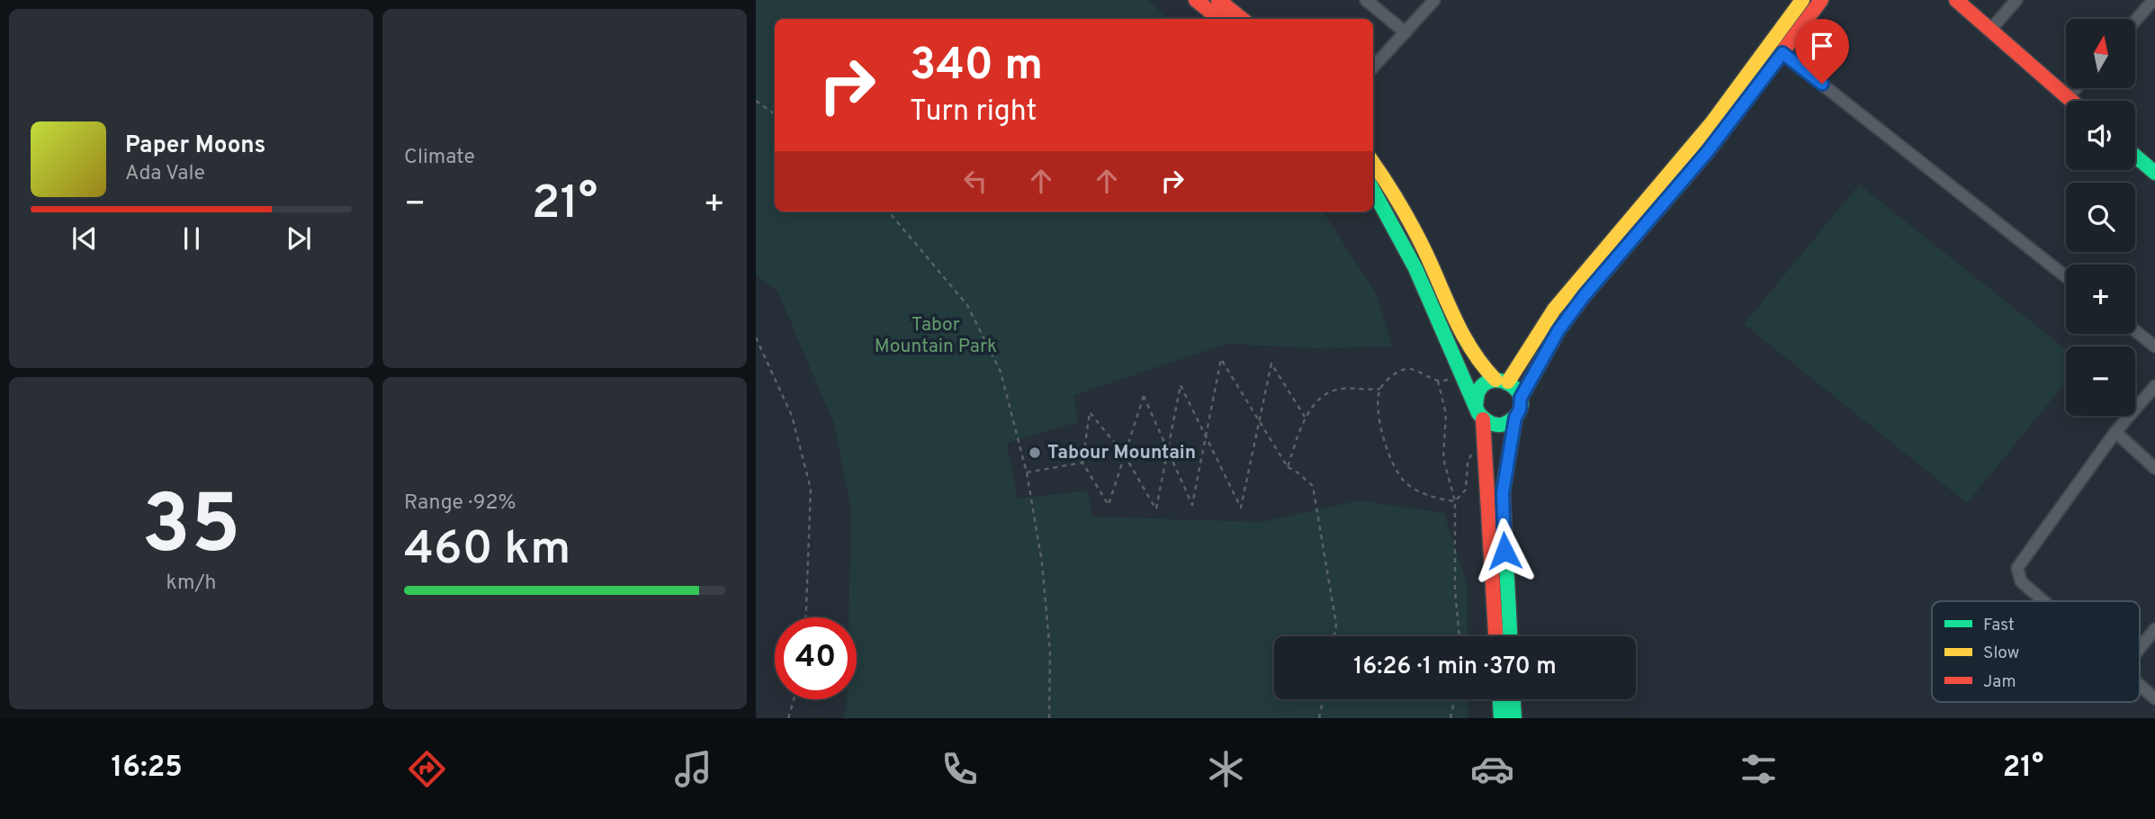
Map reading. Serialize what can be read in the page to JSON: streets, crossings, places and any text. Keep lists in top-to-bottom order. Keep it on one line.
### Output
{"parks":["Tabor Mountain Park"],"places":["Tabour Mountain"],"legend":["Fast","Slow","Jam"],"north":"top","page":{"tile":["Climate",["35","km/h"],["Range · 92%","460 km"]],"map_buttons":["+","−"],"turn":["340 m","Turn right"],"song":["Paper Moons","Ada Vale"],"heat":["−","21°","+"],"limit":"40","trip":"16:26 · 1 min · 370 m","tabs":["16:25","21°"]}}
